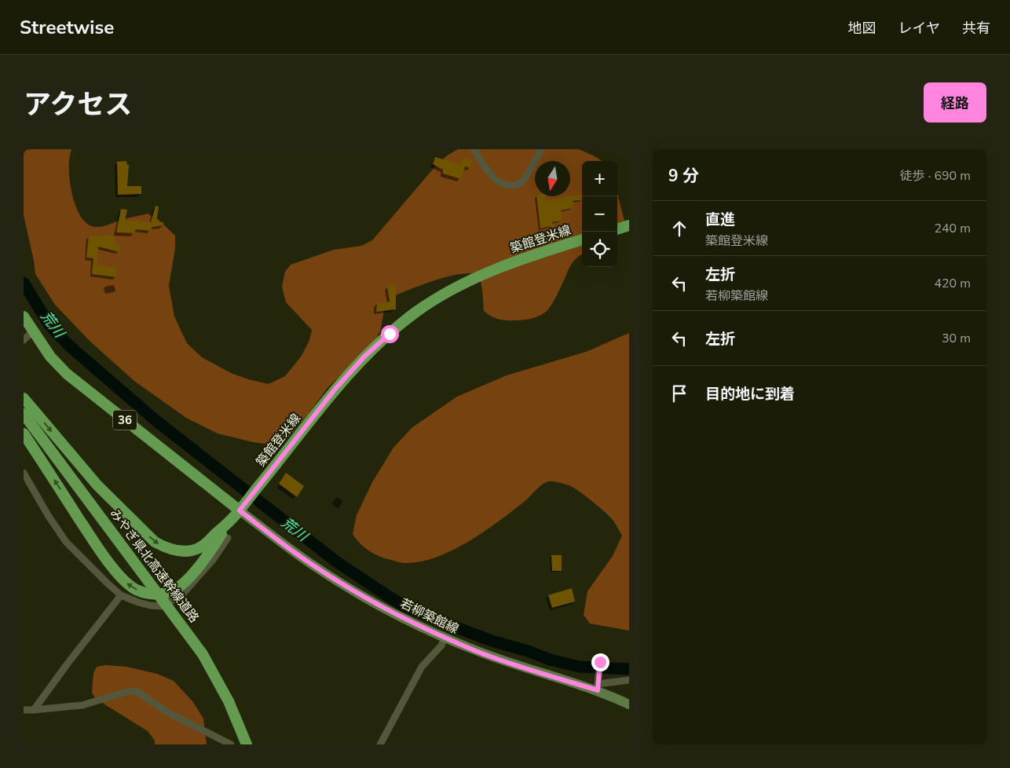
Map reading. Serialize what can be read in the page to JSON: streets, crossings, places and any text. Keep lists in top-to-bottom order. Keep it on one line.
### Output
{"streets":{"main road":["築館登米線","36","みやぎ県北高速幹線道路","若柳築館線"]},"crossings":[["築館登米線","36"],["築館登米線","若柳築館線"],["36","若柳築館線"]],"water":["荒川"],"north":"bottom","page":{"header":"Streetwise","nav":["地図","レイヤ","共有"],"title":"アクセス","buttons":"経路","heading":["9 分","徒歩 · 690 m"],"map_buttons":["+","−"],"list":[["直進","築館登米線","240 m"],["左折","若柳築館線","420 m"],["左折","30 m"],"目的地に到着"]}}
